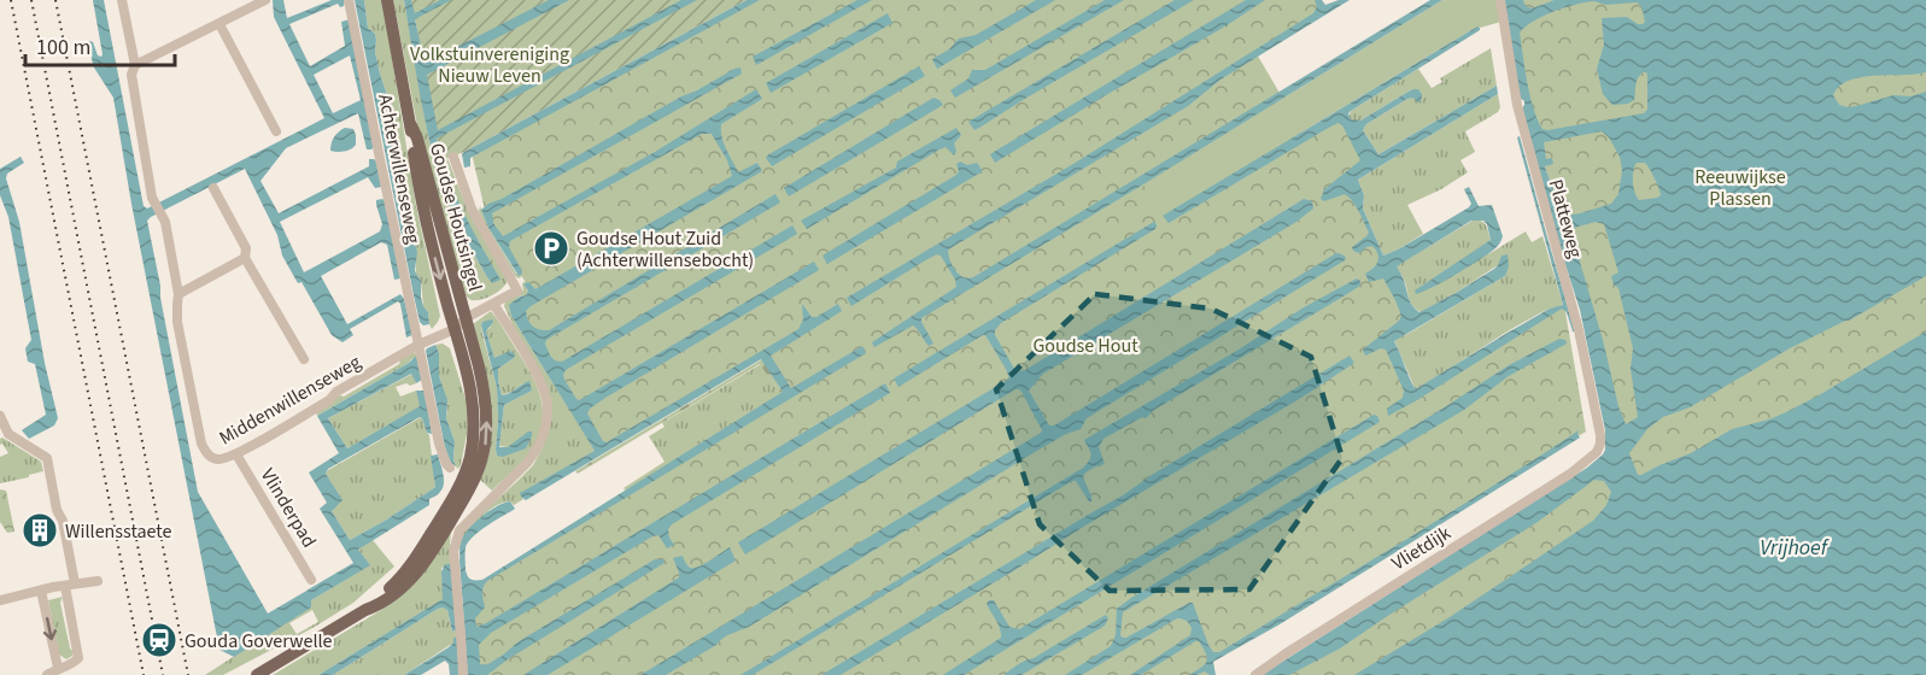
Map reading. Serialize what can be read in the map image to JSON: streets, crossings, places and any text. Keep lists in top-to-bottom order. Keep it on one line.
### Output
{"streets":{"main road":["Goudse Houtsingel"],"street":["Achterwillenseweg","Platteweg","Middenwillenseweg","Vlinderpad","Vlietdijk"]},"crossings":[["Achterwillenseweg","Middenwillenseweg"],["Platteweg","Vlietdijk"],["Middenwillenseweg","Vlinderpad"]],"water":["Vrijhoef"],"parks":["Volkstuinvereniging Nieuw Leven","Reeuwijkse Plassen","Goudse Hout"],"places":{"parking":["Goudse Hout Zuid (Achterwillensebocht)"],"building":["Willensstaete"],"station":["Gouda Goverwelle"]},"scale_bar":"100 m"}
